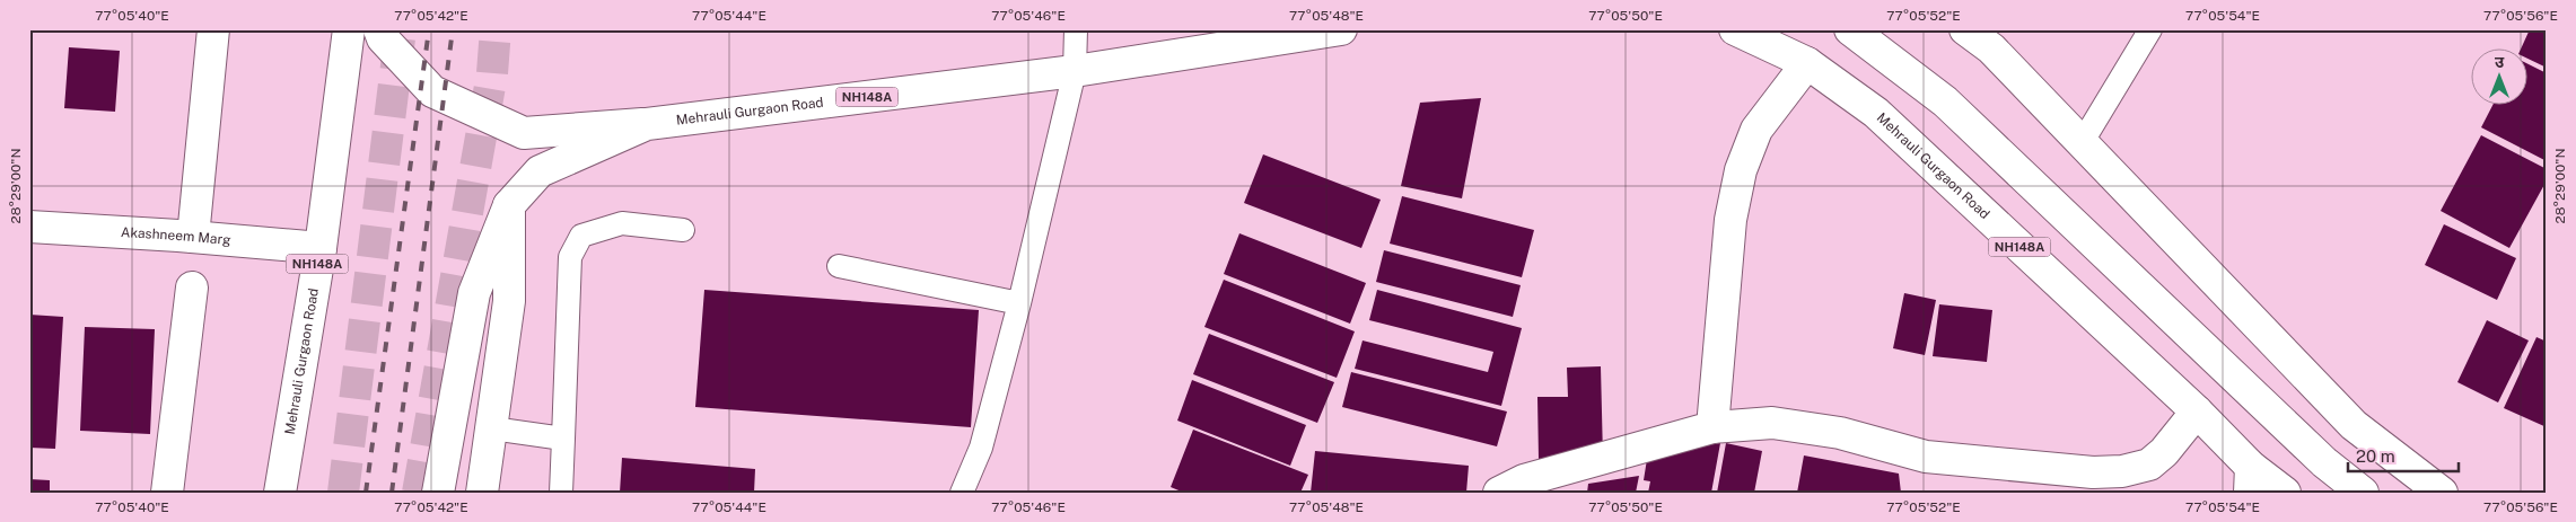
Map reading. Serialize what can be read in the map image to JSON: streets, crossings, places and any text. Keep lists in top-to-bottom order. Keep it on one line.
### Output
{"streets":{"main road":["NH148A","Mehrauli Gurgaon Road","Akashneem Marg"]},"crossings":[["Mehrauli Gurgaon Road","Akashneem Marg"]],"scale_bar":"20 m","north":"top","coordinates":["77°05'40\"E","77°05'42\"E","77°05'44\"E","77°05'46\"E","77°05'48\"E","77°05'50\"E","77°05'52\"E","77°05'54\"E","77°05'56\"E","28°29'00\"N"]}
